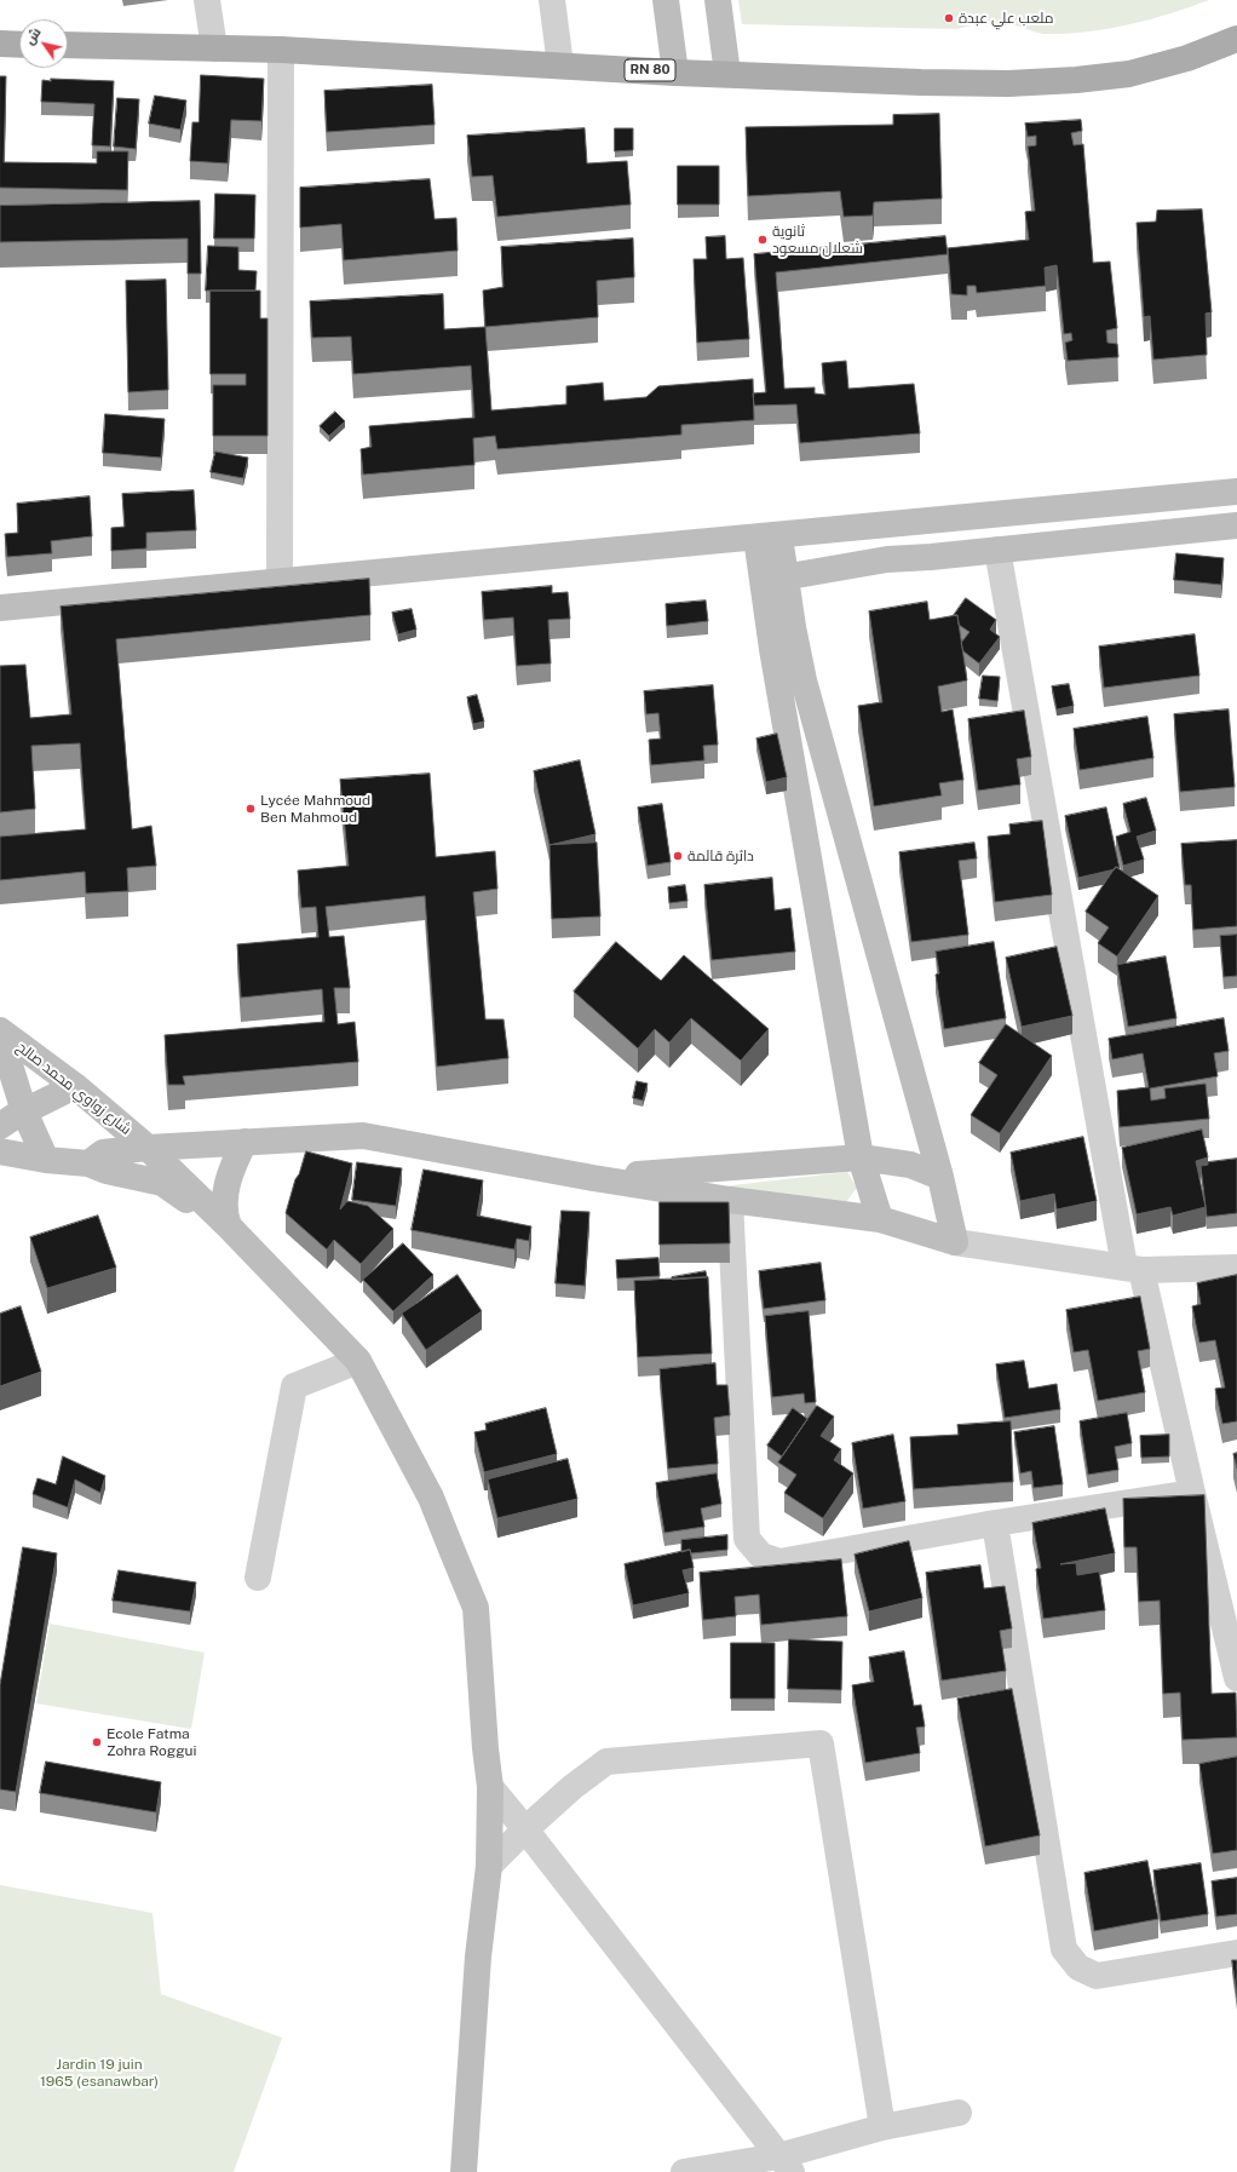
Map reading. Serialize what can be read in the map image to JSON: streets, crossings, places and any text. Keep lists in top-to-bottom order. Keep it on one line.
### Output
{"streets":{"main road":["RN 80"],"street":["شارع زواوي محمد صالح"]},"parks":["Jardin 19 juin 1965 (esanawbar)"],"places":["ملعب علي عبدة","ثانوية شعلال مسعود","Lycée Mahmoud Ben Mahmoud","دائرة قالمة","Ecole Fatma Zohra Roggui"],"north":"top left"}
